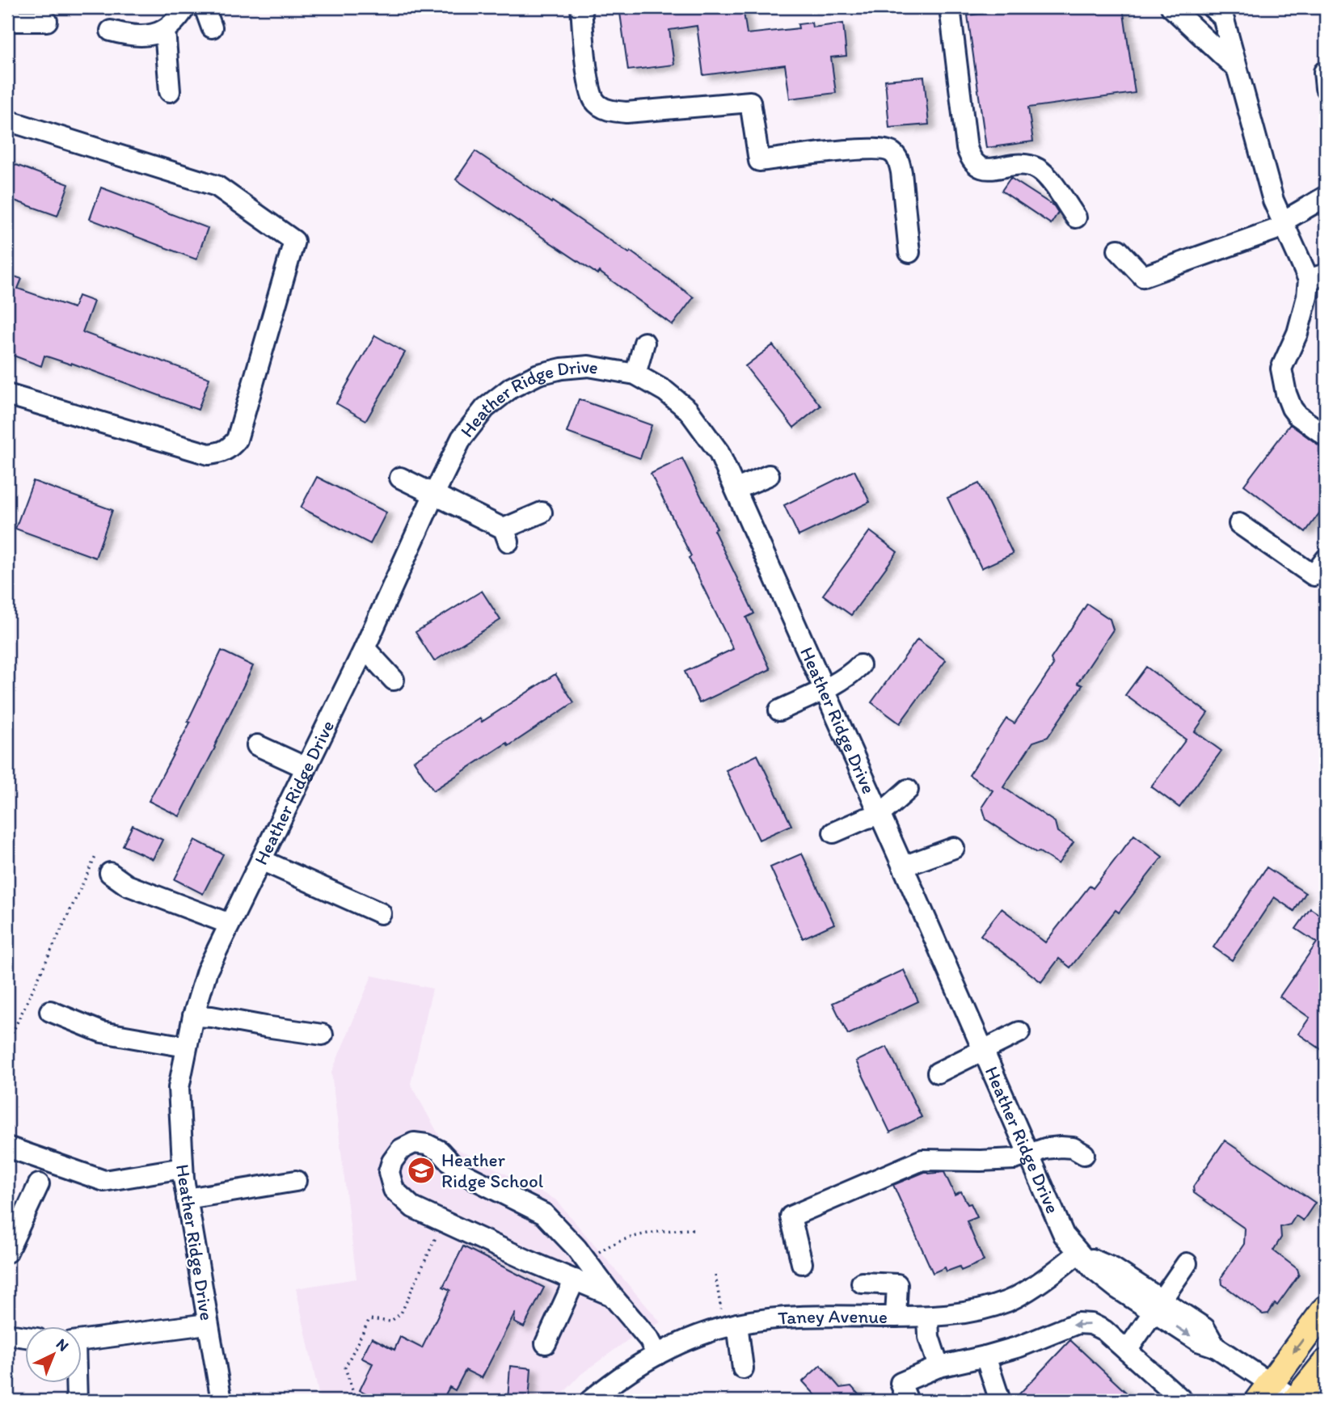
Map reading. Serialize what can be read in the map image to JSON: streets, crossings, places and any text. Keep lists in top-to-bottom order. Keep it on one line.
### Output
{"streets":{"street":["Heather Ridge Drive","Taney Avenue"]},"crossings":[["Heather Ridge Drive","Taney Avenue"]],"places":{"school or university":["Heather Ridge School"]},"north":"top right"}
